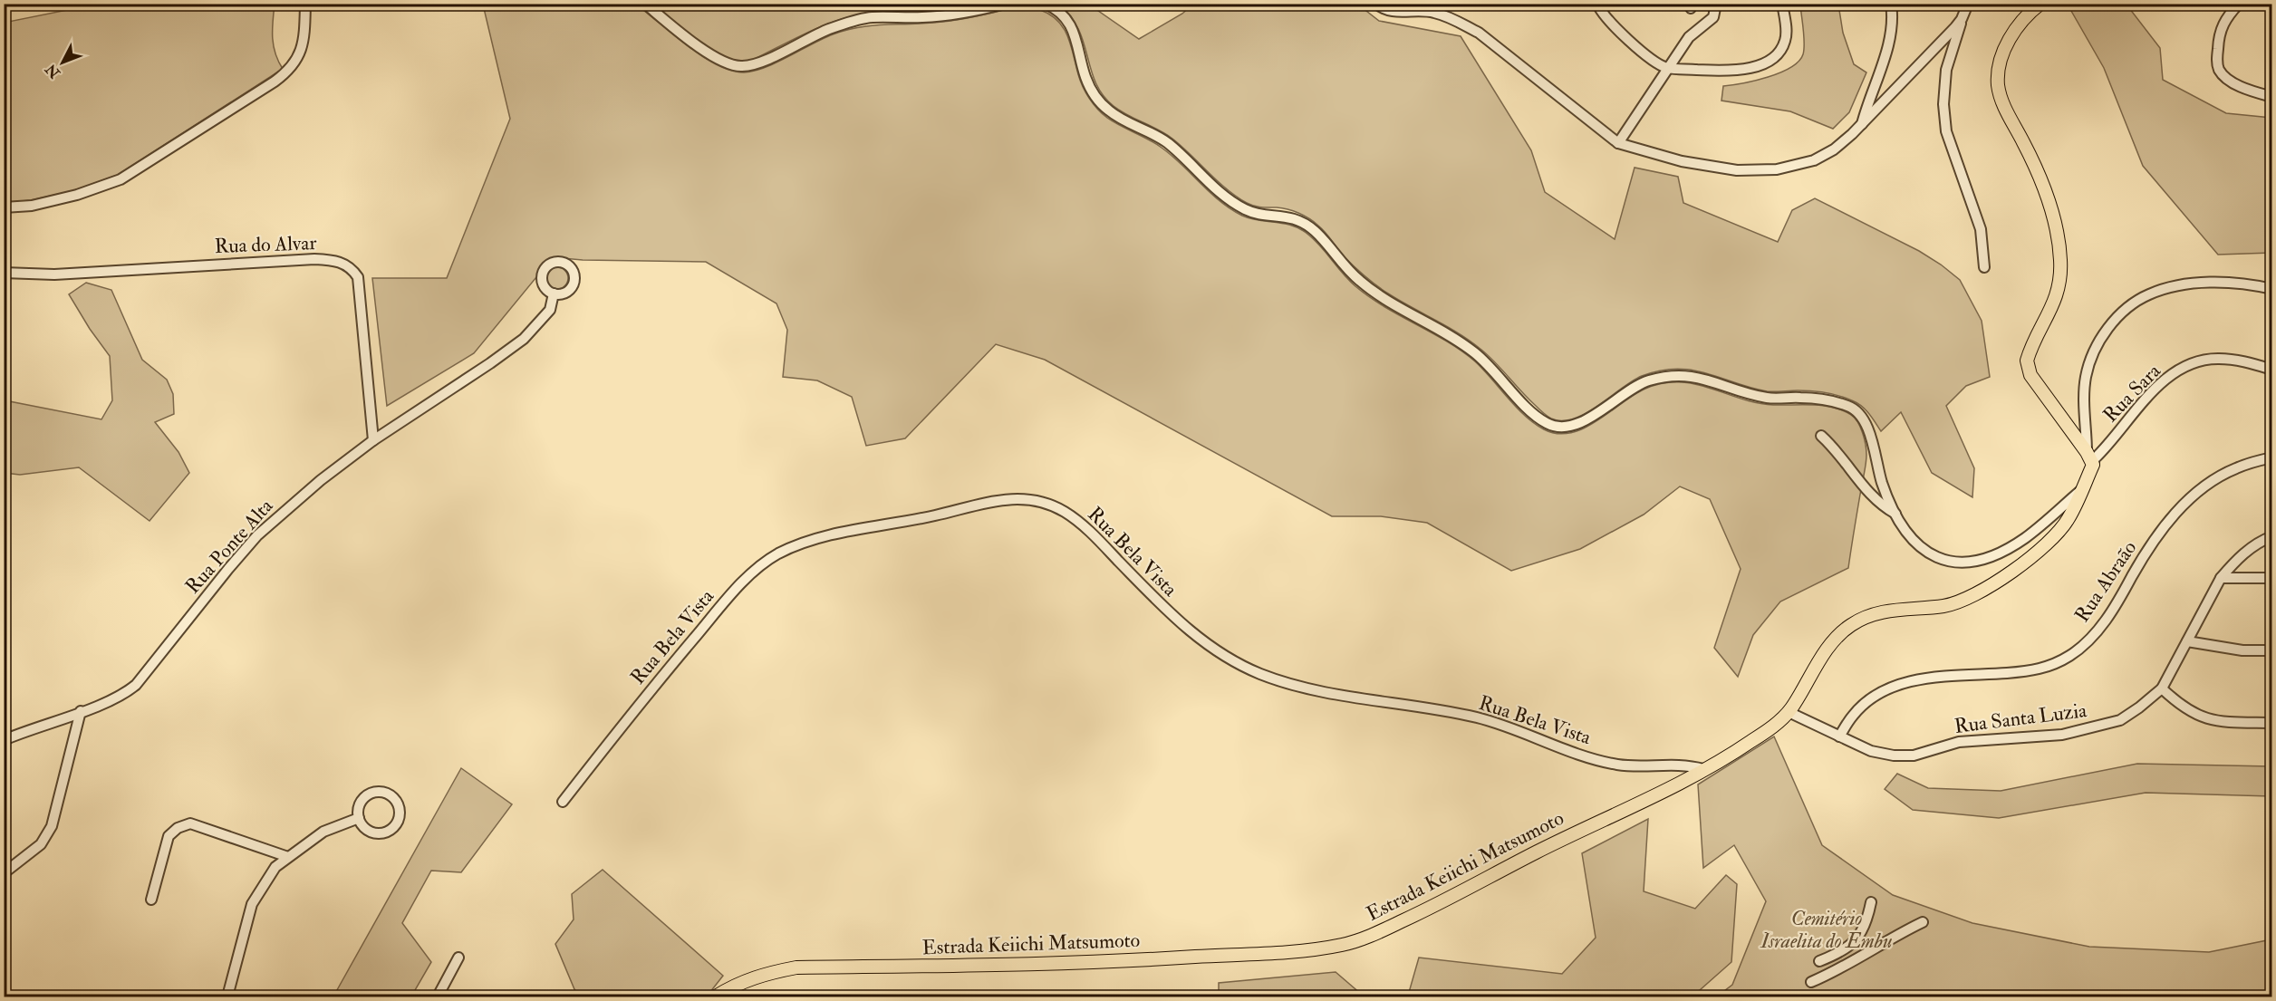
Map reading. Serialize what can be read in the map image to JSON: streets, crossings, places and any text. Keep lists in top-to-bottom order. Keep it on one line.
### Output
{"streets":{"main road":["Estrada Keiichi Matsumoto"],"street":["Rua do Alvar","Rua Sara","Rua Ponte Alta","Rua Bela Vista","Rua Abraão","Rua Santa Luzia"]},"crossings":[["Rua do Alvar","Rua Ponte Alta"],["Rua Sara","Estrada Keiichi Matsumoto"],["Rua Bela Vista","Estrada Keiichi Matsumoto"],["Rua Abraão","Rua Santa Luzia"],["Rua Santa Luzia","Estrada Keiichi Matsumoto"]],"parks":["Cemitério Israelita do Embu"],"north":"bottom left"}
